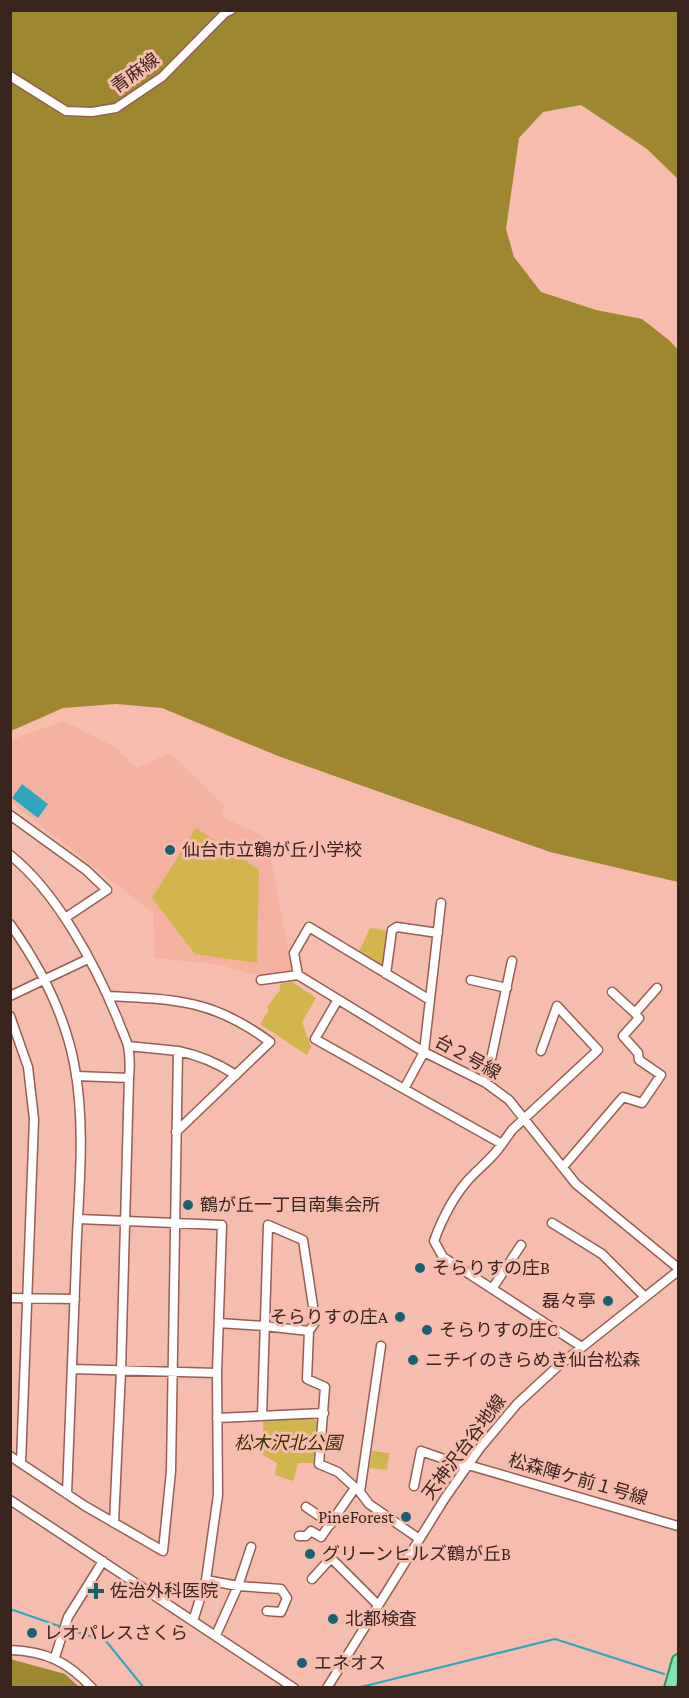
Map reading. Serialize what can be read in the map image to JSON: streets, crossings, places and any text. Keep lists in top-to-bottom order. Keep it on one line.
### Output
{"streets":{"street":["青麻線","台２号線","天神沢台谷地線","松森陣ケ前１号線"]},"crossings":[["台２号線","天神沢台谷地線"],["天神沢台谷地線","松森陣ケ前１号線"]],"parks":["松木沢北公園"],"places":{"other":["仙台市立鶴が丘小学校","鶴が丘一丁目南集会所","そらりすの庄B","磊々亭","そらりすの庄A","そらりすの庄C","ニチイのきらめき仙台松森","PineForest","グリーンヒルズ鶴が丘B","北都検査","レオパレスさくら","エネオス"],"health":["佐治外科医院"]}}
